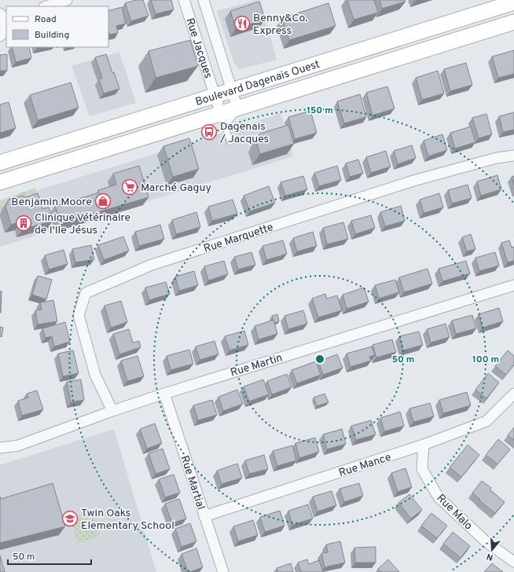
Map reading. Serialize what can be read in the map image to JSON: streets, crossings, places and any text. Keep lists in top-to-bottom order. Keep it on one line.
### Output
{"streets":{"main road":["Boulevard Dagenais Ouest"],"street":["Rue Jacques","Rue Marquette","Rue Martin","Rue Mance","Rue Martial","Rue Malo"]},"crossings":[["Rue Jacques","Boulevard Dagenais Ouest"],["Rue Marquette","Rue Martin"],["Rue Martin","Rue Martial"],["Rue Mance","Rue Martial"],["Rue Mance","Rue Malo"]],"places":{"restaurant":["Benny&Co. Express"],"bus stop":["Dagenais / Jacques"],"supermarket":["Marché Gaguy"],"shop":["Benjamin Moore"],"building":["Clinique Vétérinaire de I'Ile Jésus"],"school or university":["Twin Oaks Elementary School"]},"legend":["Road","Building"],"scale_bar":"50 m","north":"bottom","rings":["150 m","50 m","100 m"]}
